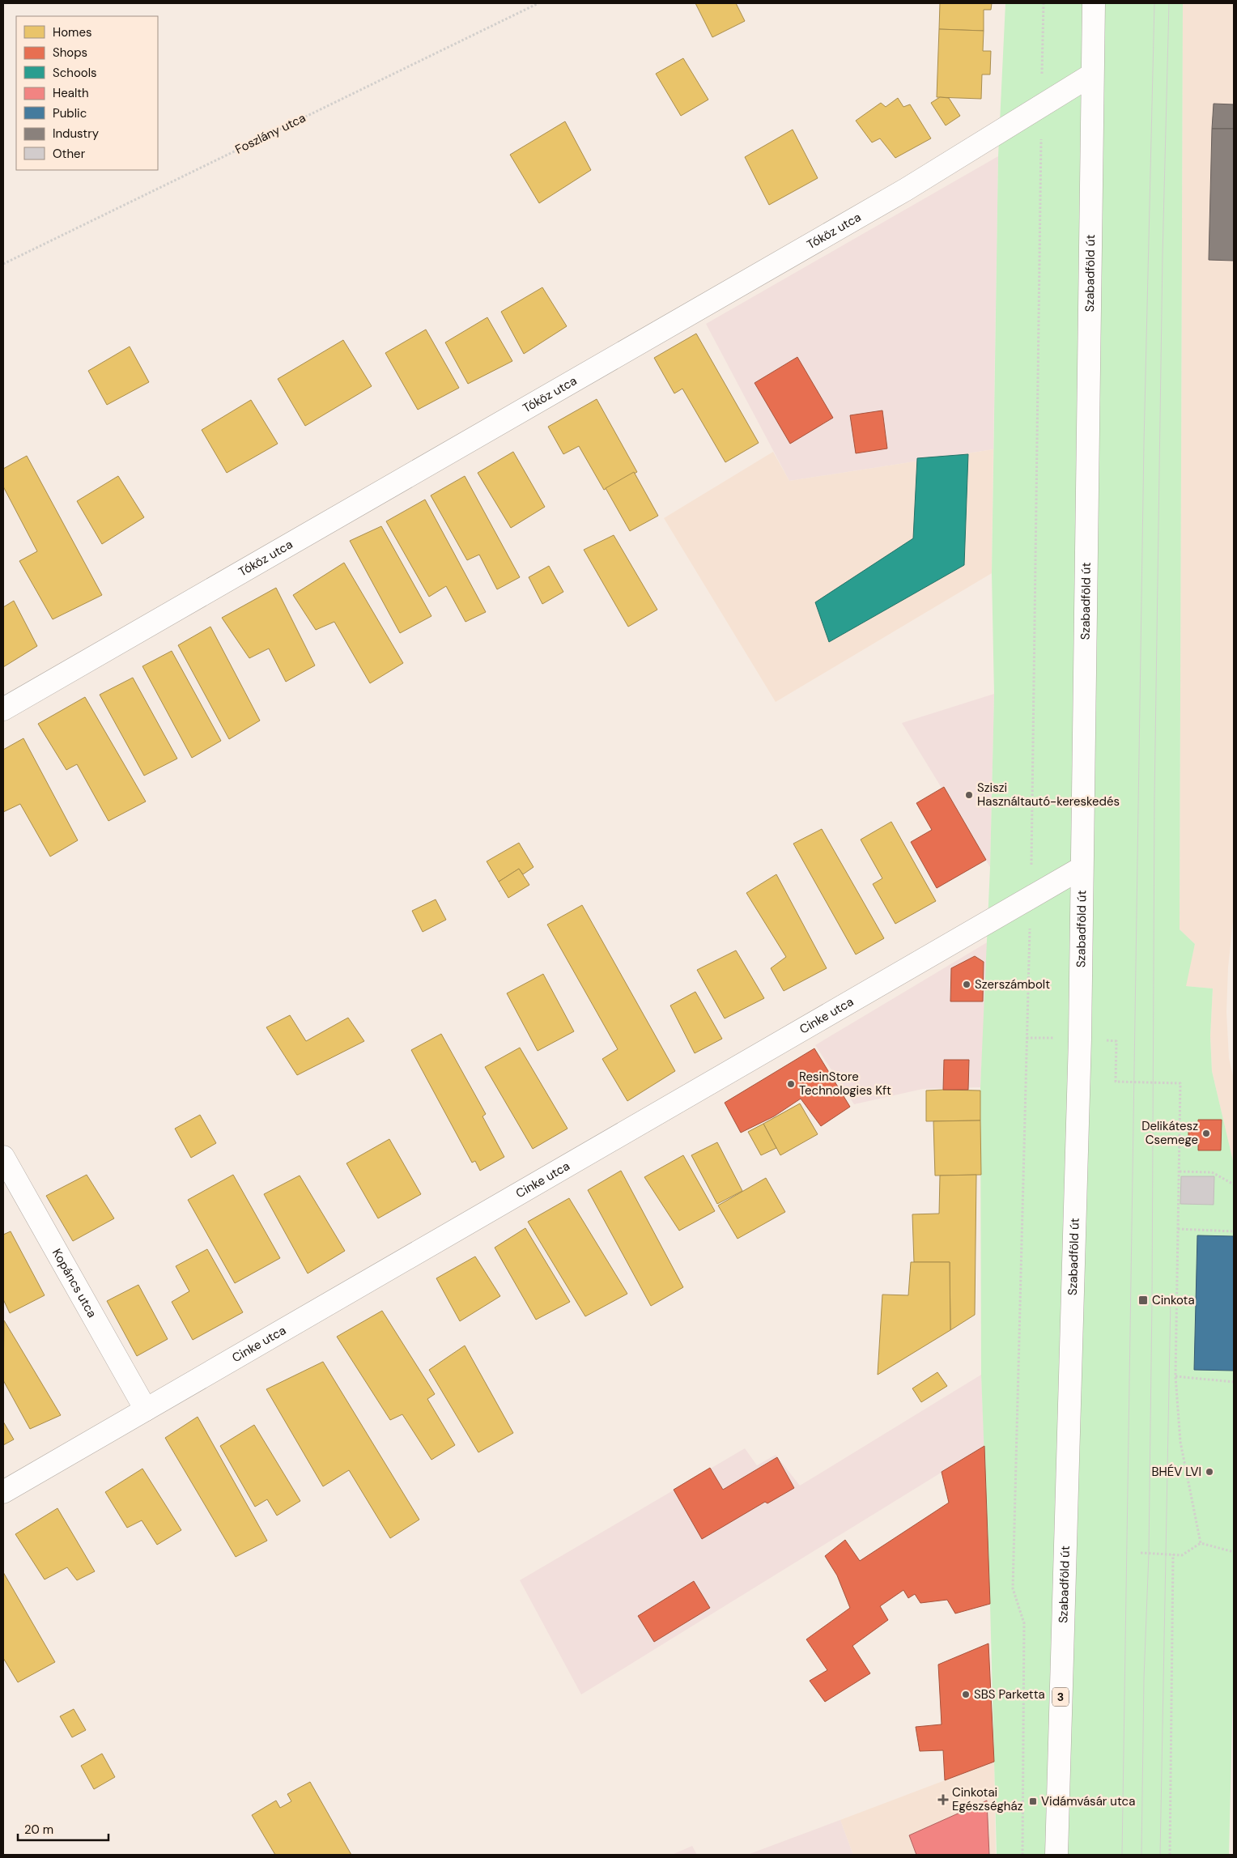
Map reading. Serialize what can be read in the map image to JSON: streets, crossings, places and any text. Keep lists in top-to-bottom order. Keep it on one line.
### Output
{"streets":{"street":["Tóköz utca","Szabadföld út","Cinke utca","Kopáncs utca","3"],"path":["Foszlány utca"]},"crossings":[["Tóköz utca","Szabadföld út"],["Szabadföld út","Cinke utca"],["Cinke utca","Kopáncs utca"]],"places":{"other":["Sziszi Használtautó-kereskedés","Szerszámbolt","ResinStore Technologies Kft","Delikátesz Csemege","BHÉV LVI","SBS Parketta"],"transit":["Cinkota","Vidámvásár utca"],"health":["Cinkotai Egészségház"]},"legend":["Homes","Shops","Schools","Health","Public","Industry","Other"],"scale_bar":"20 m"}
